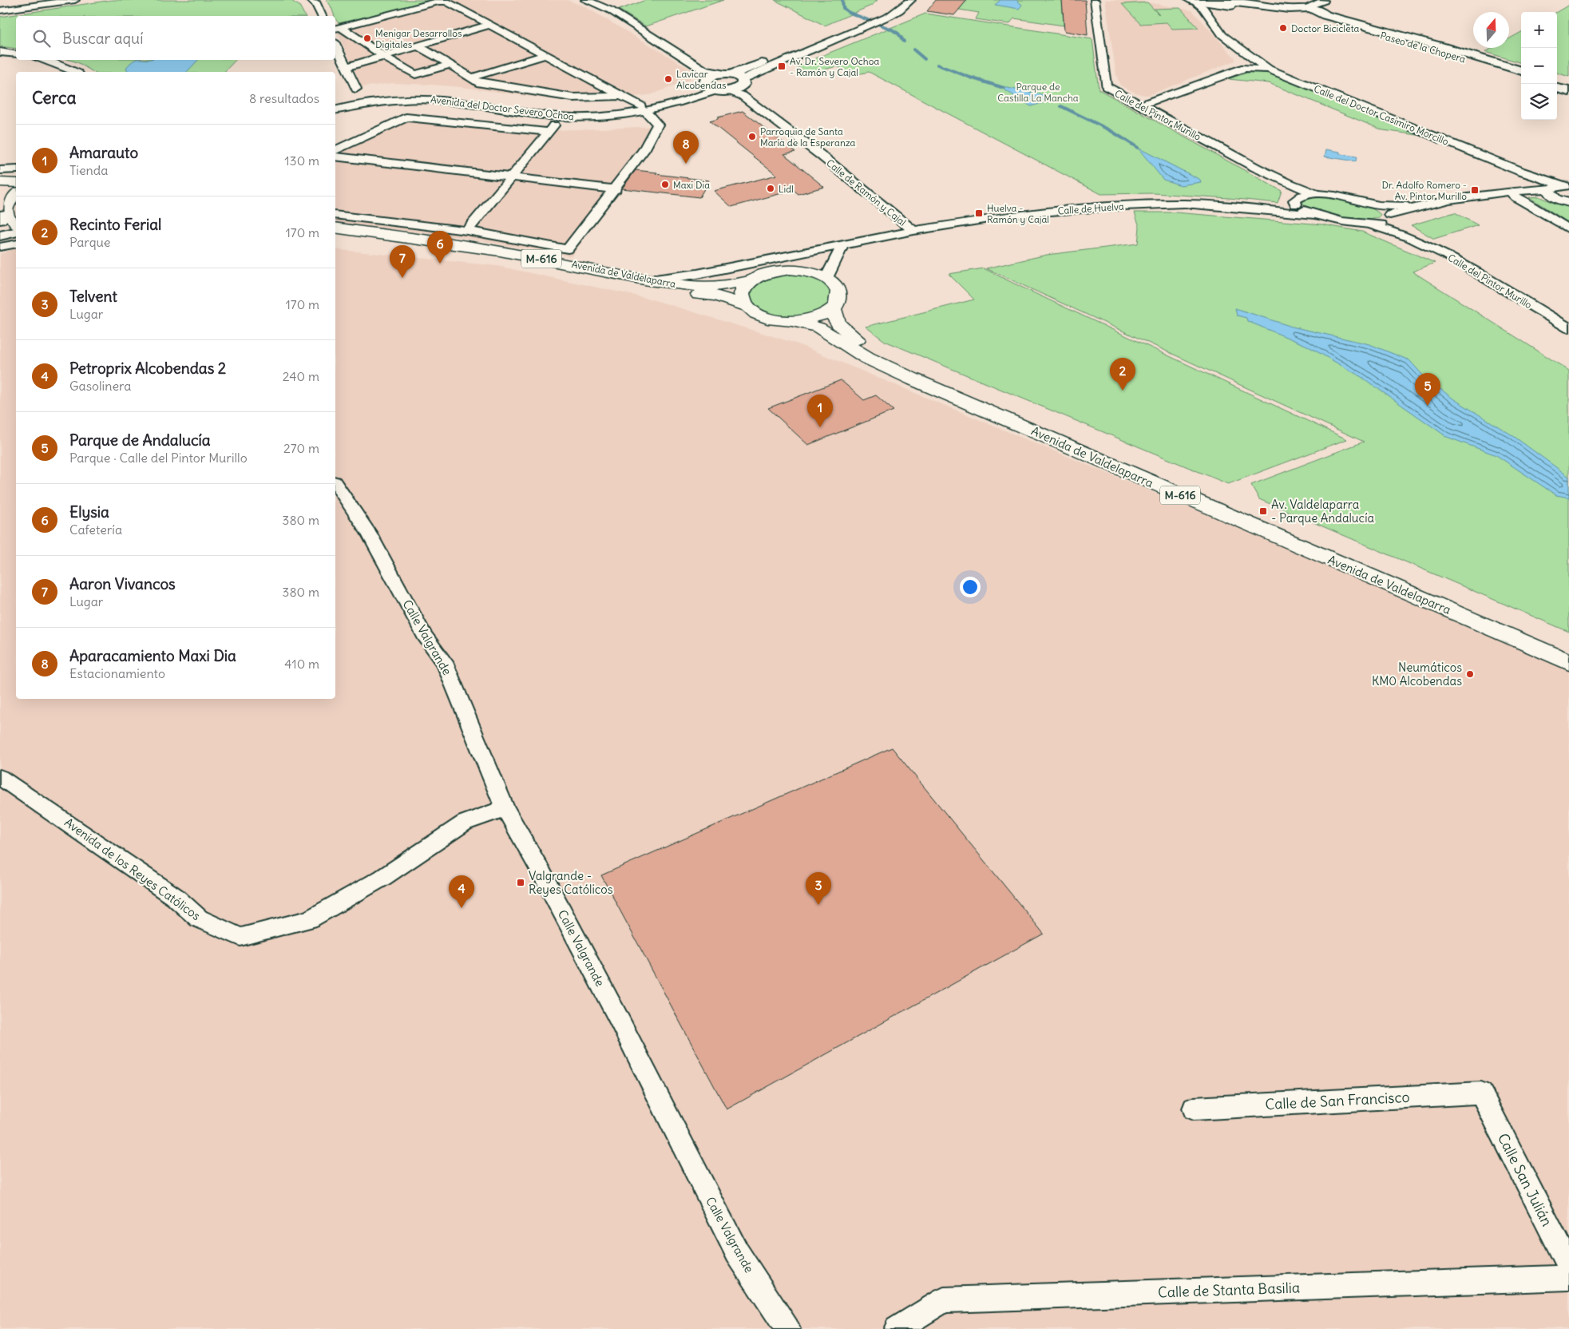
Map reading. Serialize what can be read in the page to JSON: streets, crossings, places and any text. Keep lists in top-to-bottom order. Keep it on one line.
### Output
{"streets":{"highway":["M-616","Avenida de Valdelaparra"],"main road":["Paseo de la Chopera"],"street":["Avenida del Doctor Severo Ochoa","Calle del Pintor Murillo","Calle del Doctor Casimiro Morcillo","Calle de Ramón y Cajal","Calle de Huelva","Calle Valgrande","Avenida de los Reyes Católicos","Calle de San Francisco","Calle San Julián","Calle de Stanta Basilia"]},"crossings":[["Calle del Pintor Murillo","Calle de Huelva"],["Calle de Ramón y Cajal","Calle de Huelva"],["M-616","Avenida de Valdelaparra"],["Calle Valgrande","Avenida de los Reyes Católicos"],["Calle de San Francisco","Calle San Julián"]],"parks":["Parque de Castilla La Mancha"],"places":{"other":["Doctor Bicicleta","Menigar Desarrollos Digitales","Lavicar Alcobendas","Parroquia de Santa María de la Esperanza","Maxi Dia","Lidl","Neumáticos KM0 Alcobendas"],"transit":["Av. Dr. Severo Ochoa - Ramón y Cajal","Dr. Adolfo Romero - Av. Pintor Murillo","Huelva - Ramón y Cajal","Av. Valdelaparra - Parque Andalucía","Valgrande - Reyes Católicos"]},"north":"top","page":{"map_buttons":["+","−"],"search":"Buscar aquí","heading":["Cerca","8 resultados"],"list":[{"mark":"1","name":"Amarauto","note":"Tienda","value":"130 m"},{"mark":"2","name":"Recinto Ferial","note":"Parque","value":"170 m"},{"mark":"3","name":"Telvent","note":"Lugar","value":"170 m"},{"mark":"4","name":"Petroprix Alcobendas 2","note":"Gasolinera","value":"240 m"},{"mark":"5","name":"Parque de Andalucía","note":"Parque · Calle del Pintor Murillo","value":"270 m"},{"mark":"6","name":"Elysia","note":"Cafetería","value":"380 m"},{"mark":"7","name":"Aaron Vivancos","note":"Lugar","value":"380 m"},{"mark":"8","name":"Aparacamiento Maxi Dia","note":"Estacionamiento","value":"410 m"}],"pins":["8","6","7","2","5","1","3","4"]}}
